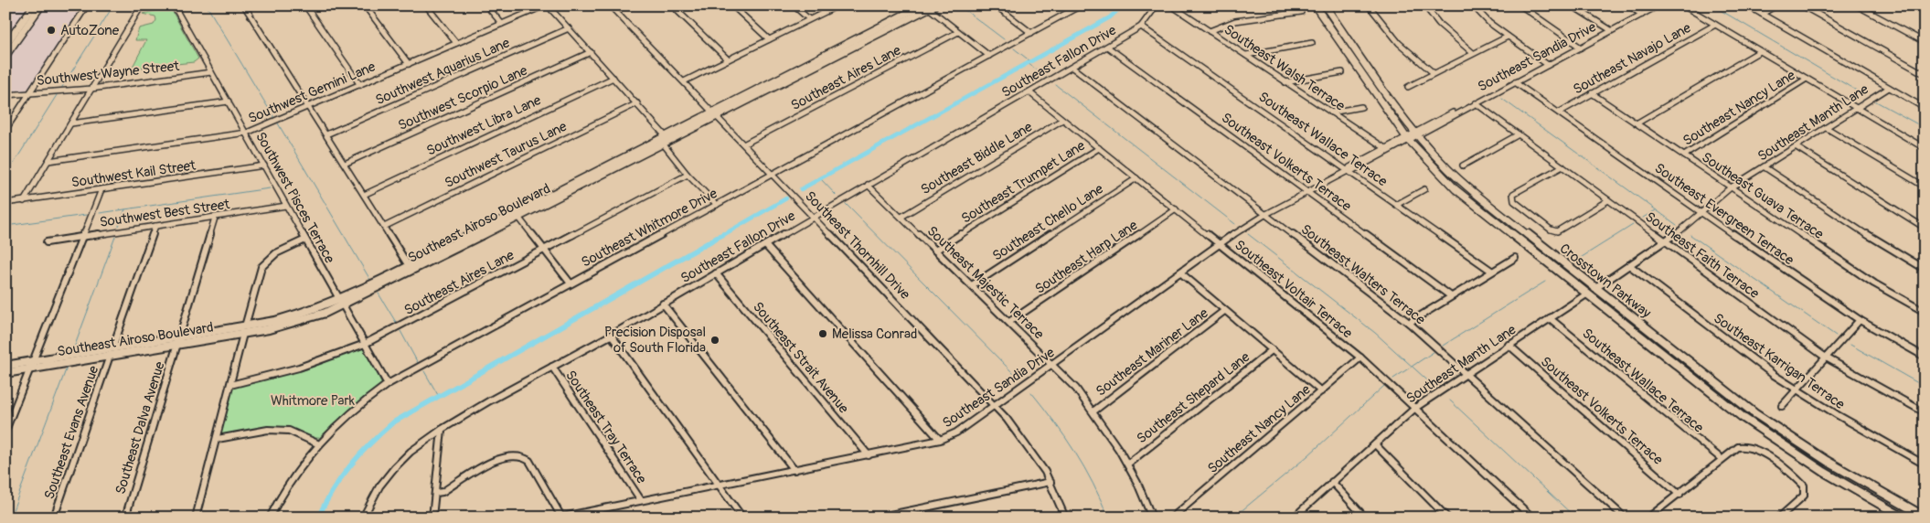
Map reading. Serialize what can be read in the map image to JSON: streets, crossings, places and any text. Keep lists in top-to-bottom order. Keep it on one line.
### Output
{"streets":{"main road":["Southeast Airoso Boulevard","Crosstown Parkway"],"street":["Southeast Sandia Drive","Southeast Navajo Lane","Southeast Fallon Drive","Southeast Walsh Terrace","Southwest Aquarius Lane","Southwest Wayne Street","Southeast Aires Lane","Southwest Gemini Lane","Southwest Scorpio Lane","Southeast Nancy Lane","Southeast Manth Lane","Southwest Libra Lane","Southeast Wallace Terrace","Southwest Taurus Lane","Southeast Biddle Lane","Southeast Volkerts Terrace","Southwest Kail Street","Southeast Trumpet Lane","Southeast Guava Terrace","Southwest Pisces Terrace","Southwest Best Street","Southeast Evergreen Terrace","Southeast Chello Lane","Southeast Whitmore Drive","Southeast Thornhill Drive","Southeast Faith Terrace","Southeast Harp Lane","Southeast Walters Terrace","Southeast Majestic Terrace","Southeast Voltair Terrace","Southeast Mariner Lane","Southeast Strait Avenue","Southeast Karrigan Terrace","Southeast Shepard Lane","Southeast Tray Terrace","Southeast Dalva Avenue","Southeast Evans Avenue"]},"crossings":[["Southeast Sandia Drive","Southeast Walsh Terrace"],["Southeast Sandia Drive","Southeast Wallace Terrace"],["Southeast Sandia Drive","Southeast Volkerts Terrace"],["Southeast Sandia Drive","Southeast Evergreen Terrace"],["Southeast Sandia Drive","Southeast Thornhill Drive"],["Southeast Sandia Drive","Southeast Faith Terrace"],["Southeast Sandia Drive","Southeast Walters Terrace"],["Southeast Sandia Drive","Crosstown Parkway"],["Southeast Sandia Drive","Southeast Majestic Terrace"],["Southeast Sandia Drive","Southeast Voltair Terrace"],["Southeast Sandia Drive","Southeast Strait Avenue"],["Southeast Sandia Drive","Southeast Tray Terrace"],["Southeast Navajo Lane","Southeast Guava Terrace"],["Southeast Navajo Lane","Southeast Evergreen Terrace"],["Southeast Fallon Drive","Southeast Wallace Terrace"],["Southeast Fallon Drive","Southeast Volkerts Terrace"],["Southeast Fallon Drive","Southeast Thornhill Drive"],["Southeast Fallon Drive","Southeast Walters Terrace"],["Southeast Fallon Drive","Southeast Majestic Terrace"],["Southeast Fallon Drive","Southeast Voltair Terrace"],["Southeast Fallon Drive","Southeast Strait Avenue"],["Southeast Fallon Drive","Southeast Tray Terrace"],["Southwest Wayne Street","Southwest Pisces Terrace"],["Southeast Aires Lane","Southwest Pisces Terrace"],["Southeast Aires Lane","Southeast Thornhill Drive"],["Southwest Gemini Lane","Southwest Pisces Terrace"],["Southeast Nancy Lane","Southeast Guava Terrace"],["Southeast Nancy Lane","Southeast Voltair Terrace"],["Southeast Manth Lane","Southeast Wallace Terrace"],["Southeast Manth Lane","Southeast Volkerts Terrace"],["Southeast Manth Lane","Southeast Guava Terrace"],["Southeast Manth Lane","Southeast Evergreen Terrace"],["Southeast Manth Lane","Southeast Faith Terrace"],["Southeast Manth Lane","Southeast Walters Terrace"],["Southeast Manth Lane","Crosstown Parkway"],["Southeast Manth Lane","Southeast Voltair Terrace"],["Southeast Manth Lane","Southeast Karrigan Terrace"],["Southeast Biddle Lane","Southeast Majestic Terrace"],["Southeast Biddle Lane","Southeast Voltair Terrace"],["Southwest Kail Street","Southwest Pisces Terrace"],["Southeast Trumpet Lane","Southeast Majestic Terrace"],["Southeast Trumpet Lane","Southeast Voltair Terrace"],["Southwest Pisces Terrace","Southwest Best Street"],["Southwest Pisces Terrace","Southeast Airoso Boulevard"],["Southwest Pisces Terrace","Southeast Whitmore Drive"],["Southwest Best Street","Southeast Dalva Avenue"],["Southwest Best Street","Southeast Evans Avenue"],["Southeast Chello Lane","Southeast Majestic Terrace"],["Southeast Chello Lane","Southeast Voltair Terrace"],["Southeast Airoso Boulevard","Southeast Thornhill Drive"],["Southeast Airoso Boulevard","Southeast Dalva Avenue"],["Southeast Airoso Boulevard","Southeast Evans Avenue"],["Southeast Whitmore Drive","Southeast Thornhill Drive"],["Southeast Harp Lane","Southeast Majestic Terrace"],["Southeast Harp Lane","Southeast Voltair Terrace"],["Southeast Majestic Terrace","Southeast Mariner Lane"],["Southeast Majestic Terrace","Southeast Shepard Lane"]],"parks":["Whitmore Park"],"places":["AutoZone","Melissa Conrad","Precision Disposal of South Florida"]}
